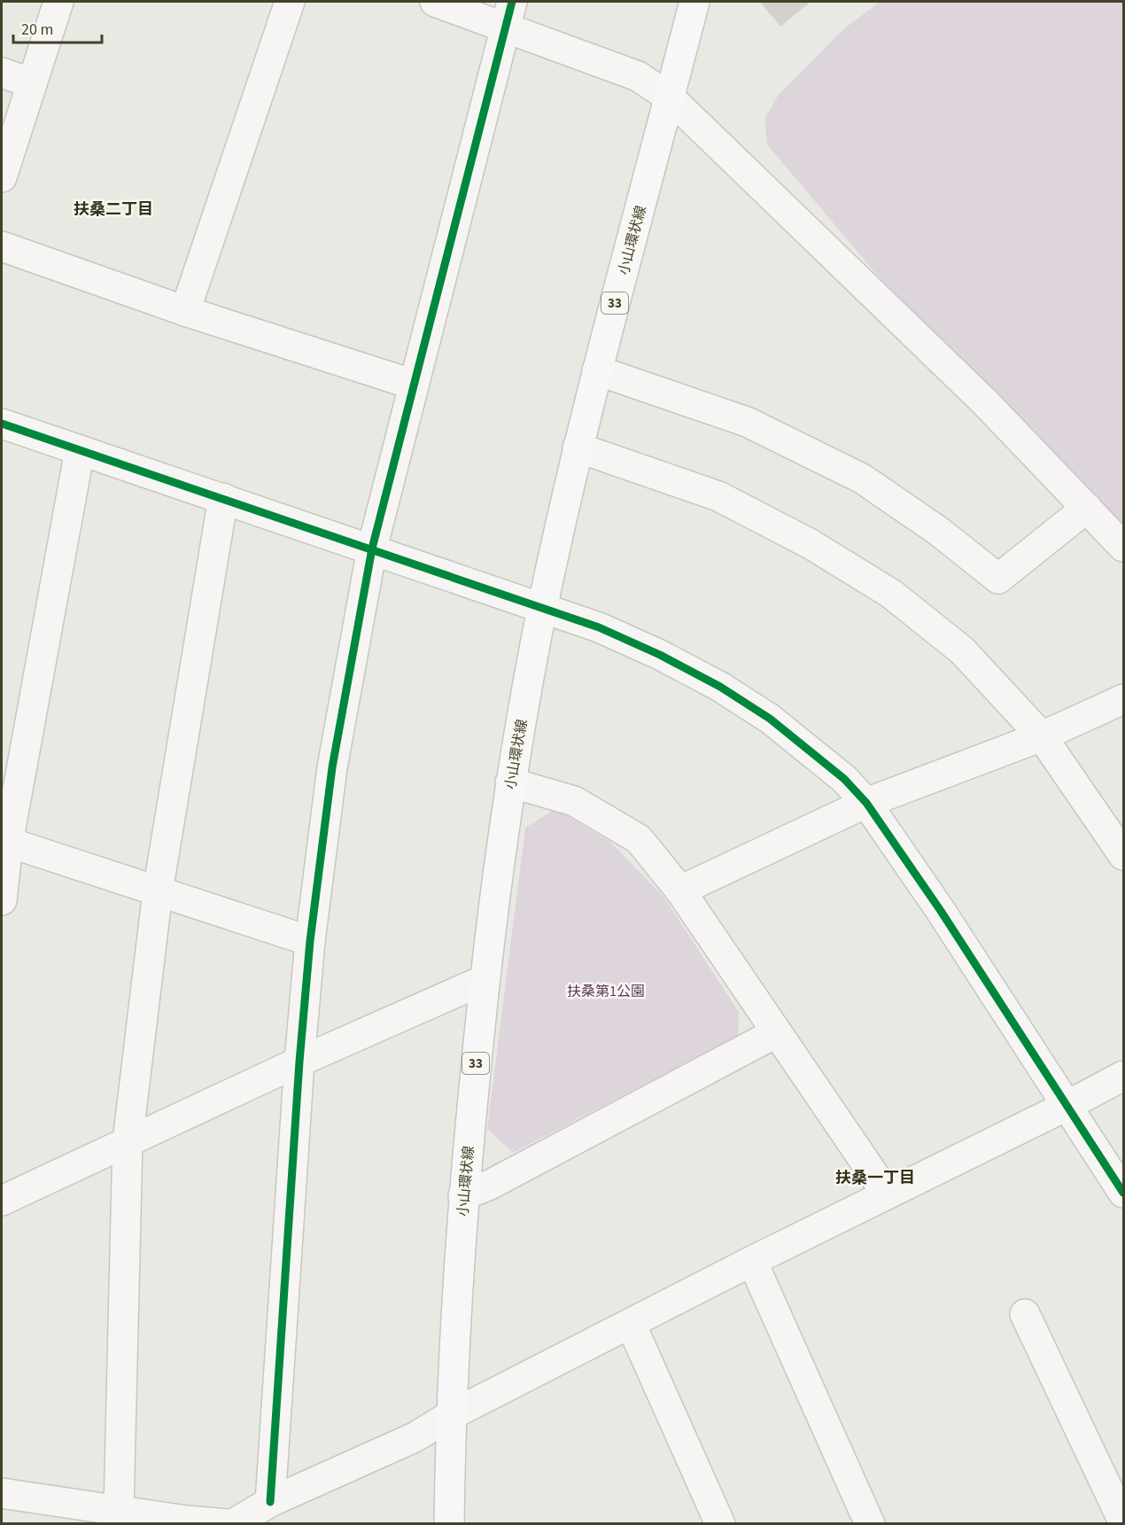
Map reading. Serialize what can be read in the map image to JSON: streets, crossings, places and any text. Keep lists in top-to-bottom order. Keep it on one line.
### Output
{"streets":{"main road":["小山環状線","33"]},"districts":["扶桑二丁目","扶桑一丁目"],"parks":["扶桑第1公園"],"scale_bar":"20 m"}
